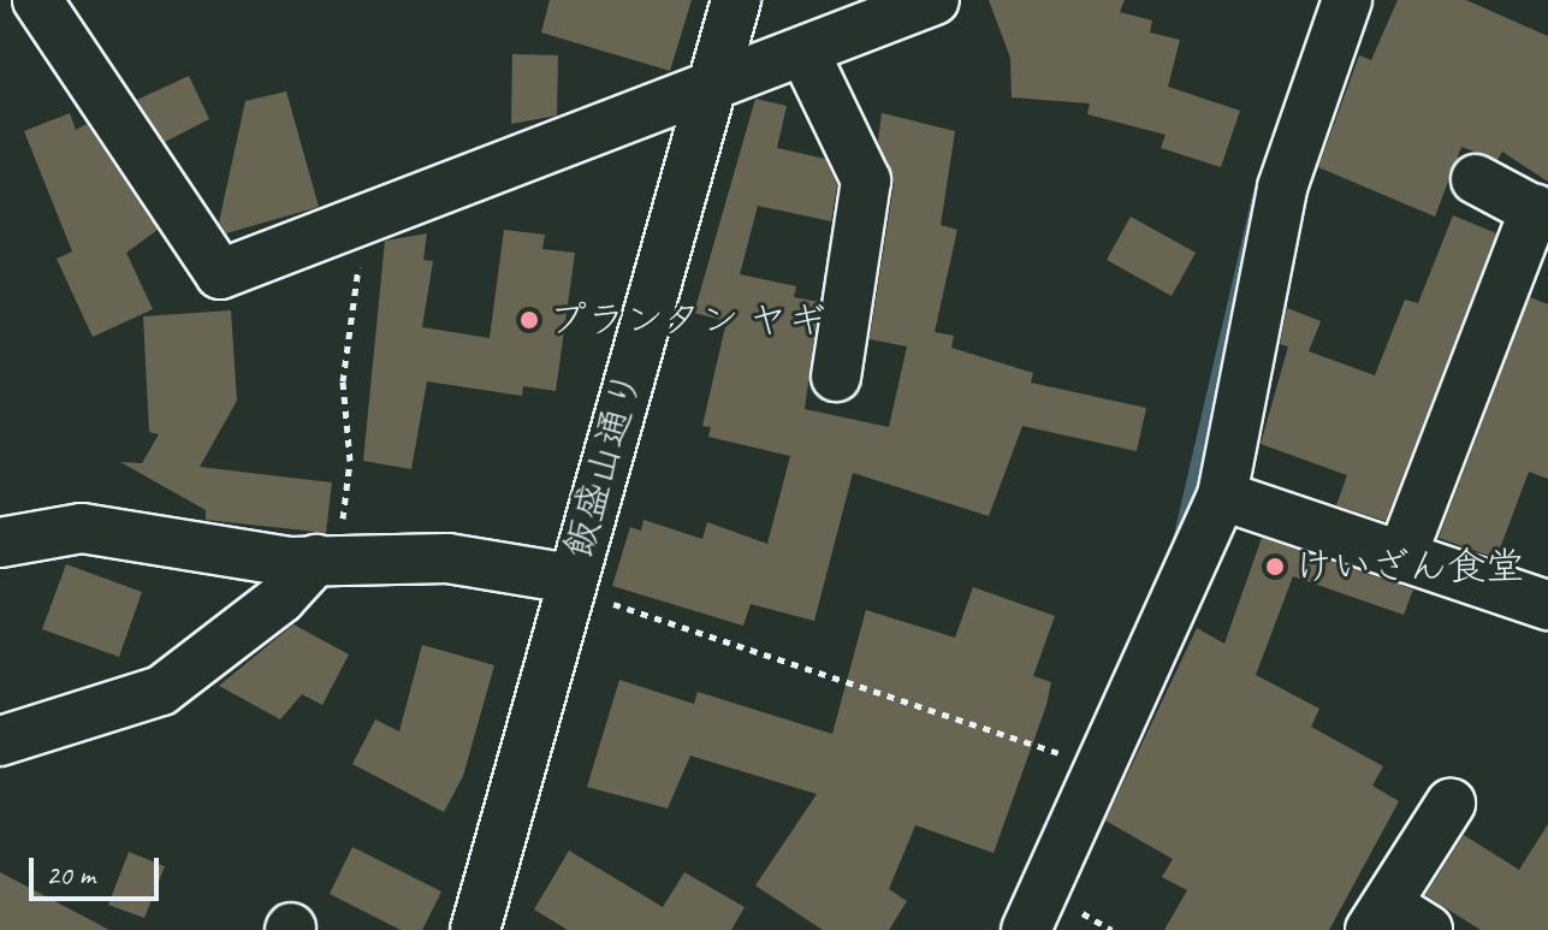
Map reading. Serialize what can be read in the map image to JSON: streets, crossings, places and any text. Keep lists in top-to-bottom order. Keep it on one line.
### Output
{"streets":{"street":["飯盛山通り"]},"places":["プランタン ヤギ","けいざん食堂"],"scale_bar":"20 m"}
